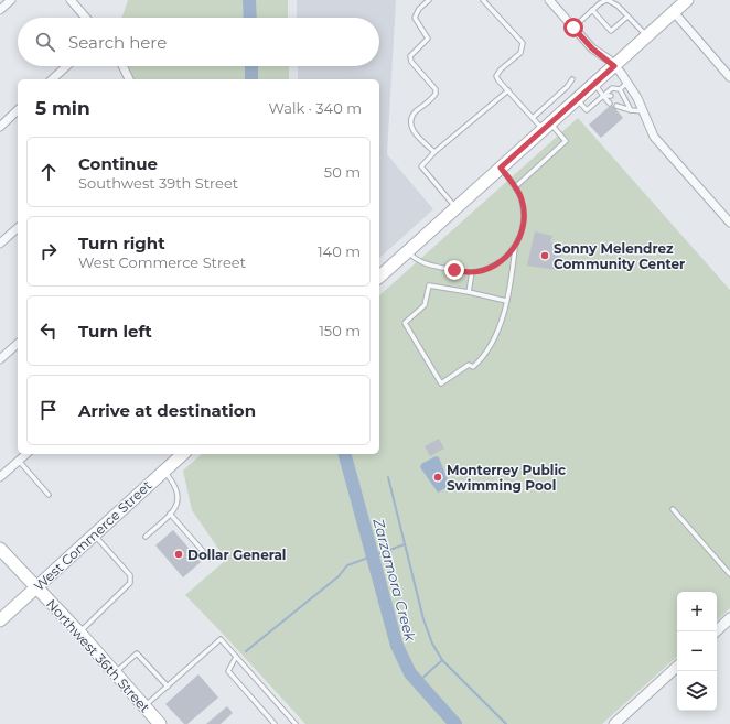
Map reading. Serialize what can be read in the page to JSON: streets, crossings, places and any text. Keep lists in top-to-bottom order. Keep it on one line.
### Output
{"streets":{"main road":["West Commerce Street","Northwest 36th Street"]},"crossings":[["West Commerce Street","Northwest 36th Street"]],"water":["Zarzamora Creek"],"places":["Sonny Melendrez Community Center","Monterrey Public Swimming Pool","Dollar General"],"page":{"search":"Search here","heading":["5 min","Walk · 340 m"],"list":[["Continue","Southwest 39th Street","50 m"],["Turn right","West Commerce Street","140 m"],["Turn left","150 m"],"Arrive at destination"],"map_buttons":["+","−"]}}
